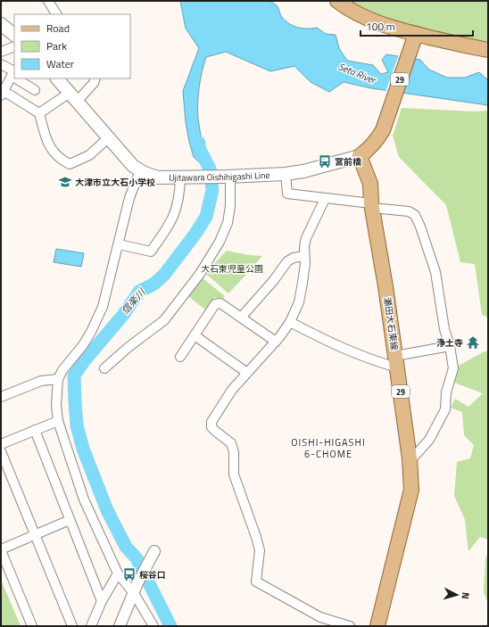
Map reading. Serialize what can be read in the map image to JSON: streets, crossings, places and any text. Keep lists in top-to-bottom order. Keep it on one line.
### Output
{"streets":{"main road":["29","Ujitawara Oishihigashi Line","瀬田大石東線"]},"crossings":[["29","Ujitawara Oishihigashi Line"],["29","瀬田大石東線"],["Ujitawara Oishihigashi Line","瀬田大石東線"]],"districts":["OISHI-HIGASHI 6-CHOME"],"water":["Seta River","信楽川"],"parks":["大石東児童公園"],"places":{"bus stop":["宮前橋","桜谷口"],"school or university":["大津市立大石小学校"],"temple":["浄土寺"]},"legend":["Road","Park","Water"],"scale_bar":"100 m","north":"right"}
